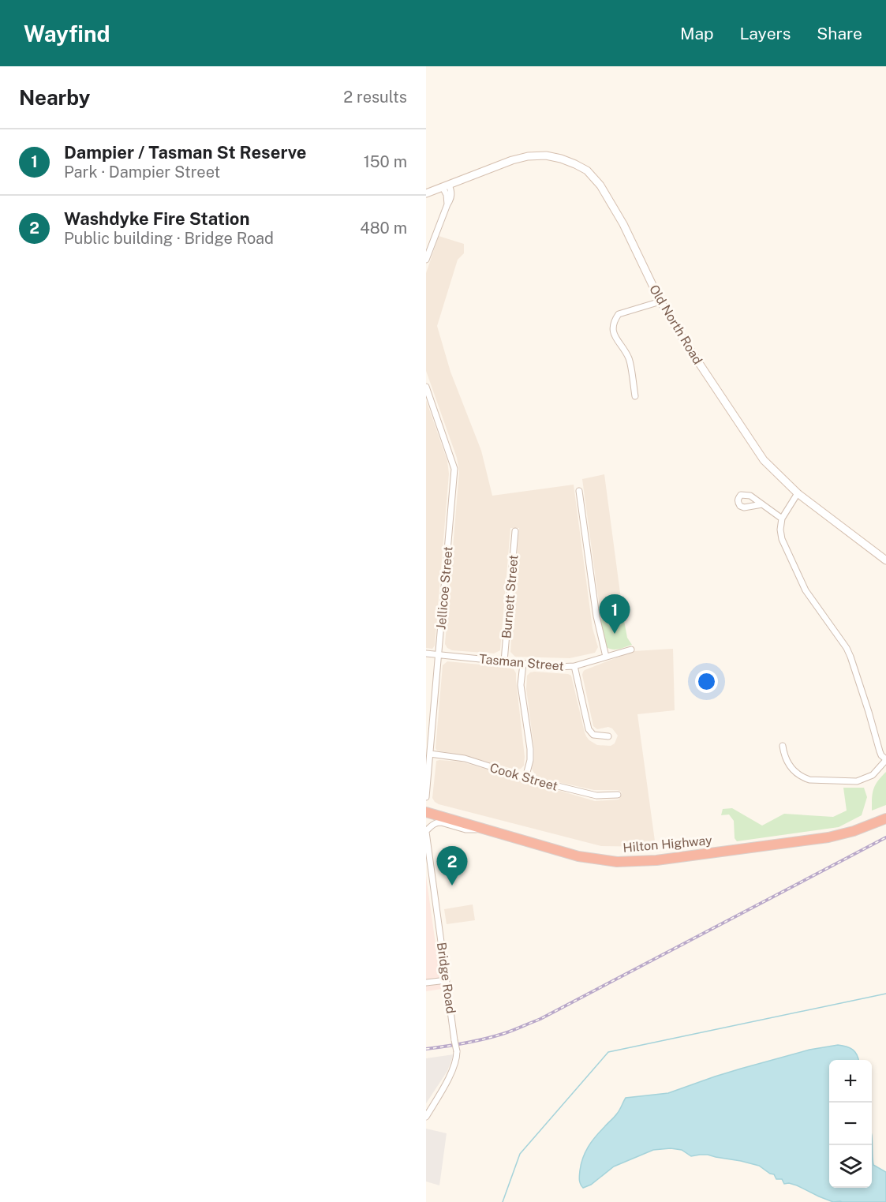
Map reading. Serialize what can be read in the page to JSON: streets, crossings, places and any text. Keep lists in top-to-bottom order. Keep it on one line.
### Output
{"streets":{"highway":["Hilton Highway"],"street":["Old North Road","Jellicoe Street","Burnett Street","Tasman Street","Cook Street","Bridge Road"]},"crossings":[["Jellicoe Street","Tasman Street"],["Jellicoe Street","Cook Street"],["Burnett Street","Tasman Street"],["Hilton Highway","Bridge Road"]],"page":{"header":"Wayfind","nav":["Map","Layers","Share"],"heading":["Nearby","2 results"],"list":[{"mark":"1","name":"Dampier / Tasman St Reserve","note":"Park · Dampier Street","value":"150 m"},{"mark":"2","name":"Washdyke Fire Station","note":"Public building · Bridge Road","value":"480 m"}],"pins":["1","2"],"map_buttons":["+","−"]}}
